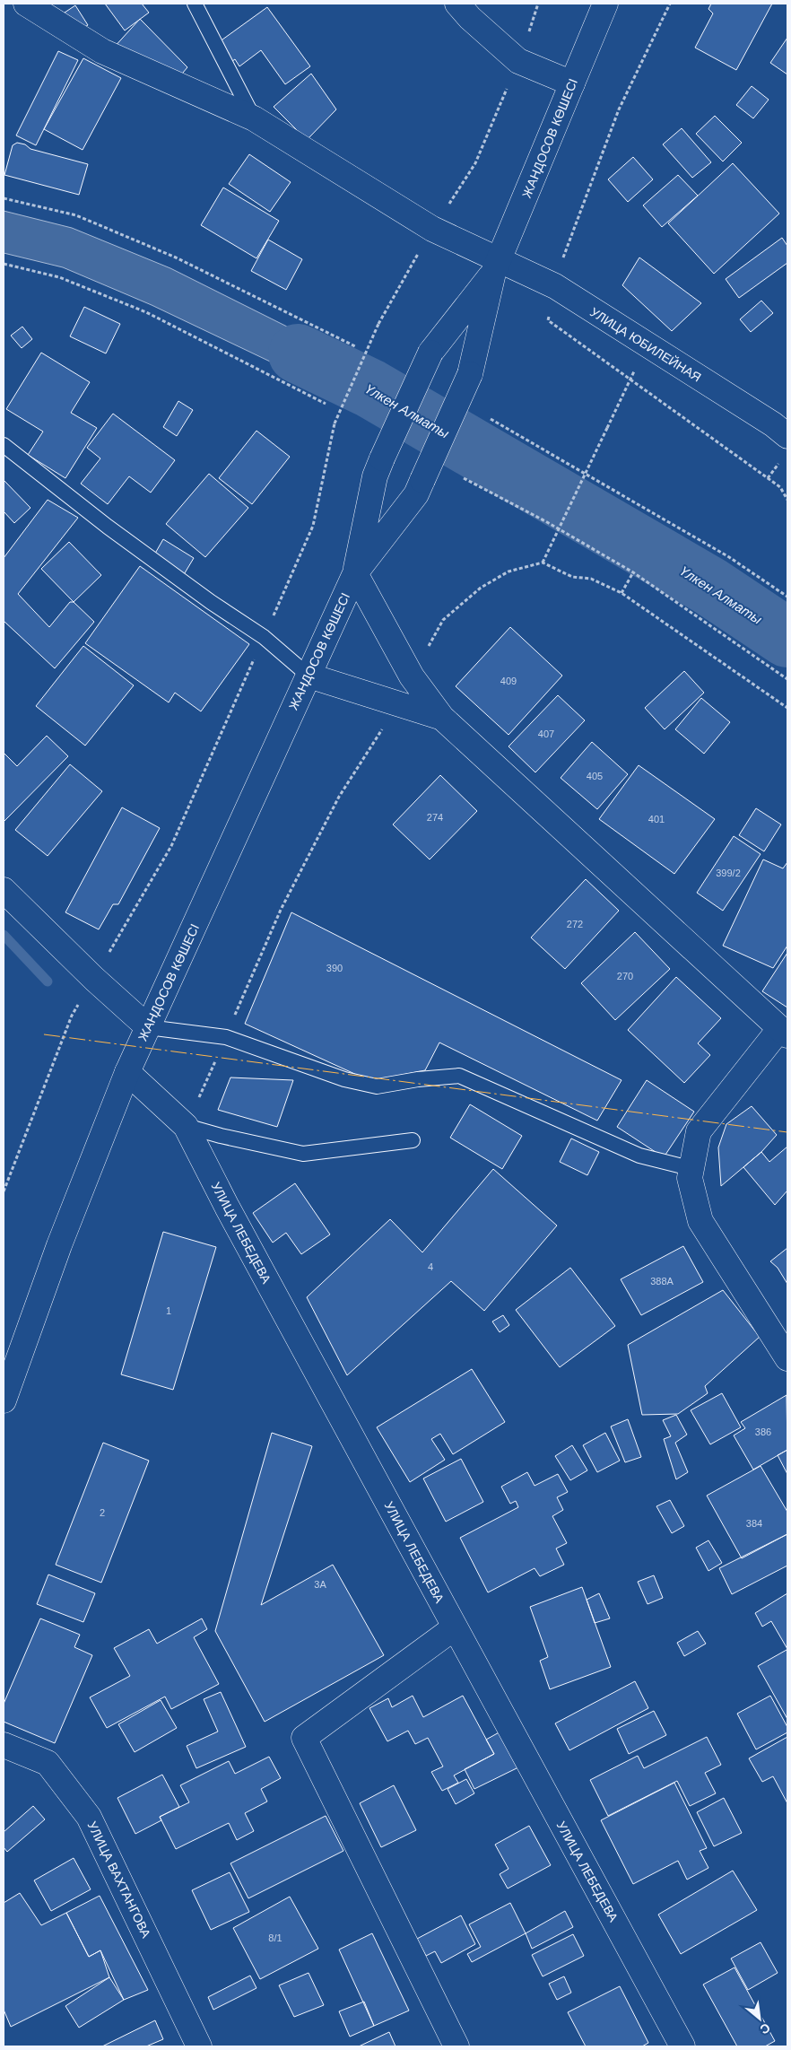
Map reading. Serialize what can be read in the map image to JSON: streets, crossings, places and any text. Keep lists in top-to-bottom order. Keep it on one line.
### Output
{"streets":{"street":["ЖАНДОСОВ КӨШЕСІ","УЛИЦА ЮБИЛЕЙНАЯ","УЛИЦА ЛЕБЕДЕВА","УЛИЦА ВАХТАНГОВА"]},"crossings":[["ЖАНДОСОВ КӨШЕСІ","УЛИЦА ЮБИЛЕЙНАЯ"],["ЖАНДОСОВ КӨШЕСІ","УЛИЦА ЛЕБЕДЕВА"]],"water":["Үлкен Алматы"],"house_numbers":["409","407","405","274","401","399/2","272","390","270","4","388А","1","386","2","384","3А","8/1"],"north":"bottom right"}
